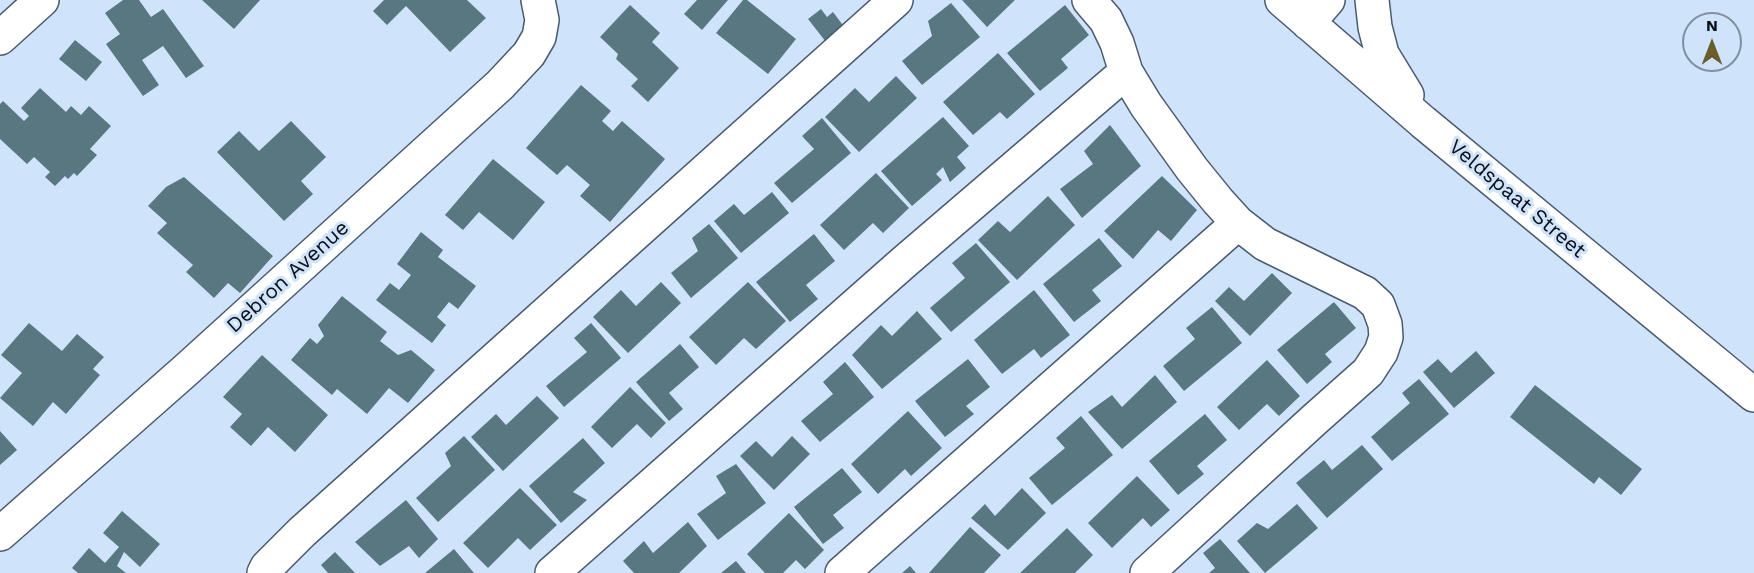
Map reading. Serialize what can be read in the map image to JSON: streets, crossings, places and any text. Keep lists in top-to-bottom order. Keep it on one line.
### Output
{"streets":{"street":["Veldspaat Street","Debron Avenue"]},"north":"top"}
